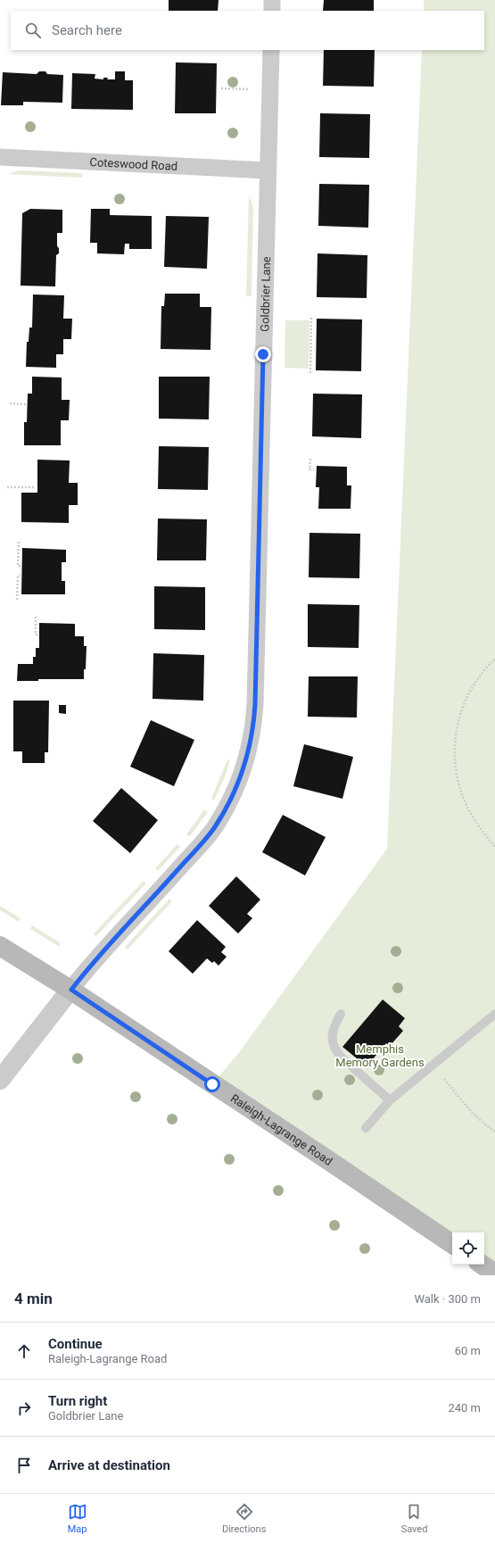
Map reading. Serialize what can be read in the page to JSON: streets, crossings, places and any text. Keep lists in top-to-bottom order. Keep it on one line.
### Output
{"streets":{"main road":["Raleigh-Lagrange Road"],"street":["Coteswood Road","Goldbrier Lane"]},"crossings":[["Coteswood Road","Goldbrier Lane"],["Goldbrier Lane","Raleigh-Lagrange Road"]],"parks":["Memphis Memory Gardens"],"page":{"search":"Search here","heading":["4 min","Walk · 300 m"],"list":[["Continue","Raleigh-Lagrange Road","60 m"],["Turn right","Goldbrier Lane","240 m"],"Arrive at destination"],"nav":["Map","Directions","Saved"]}}
